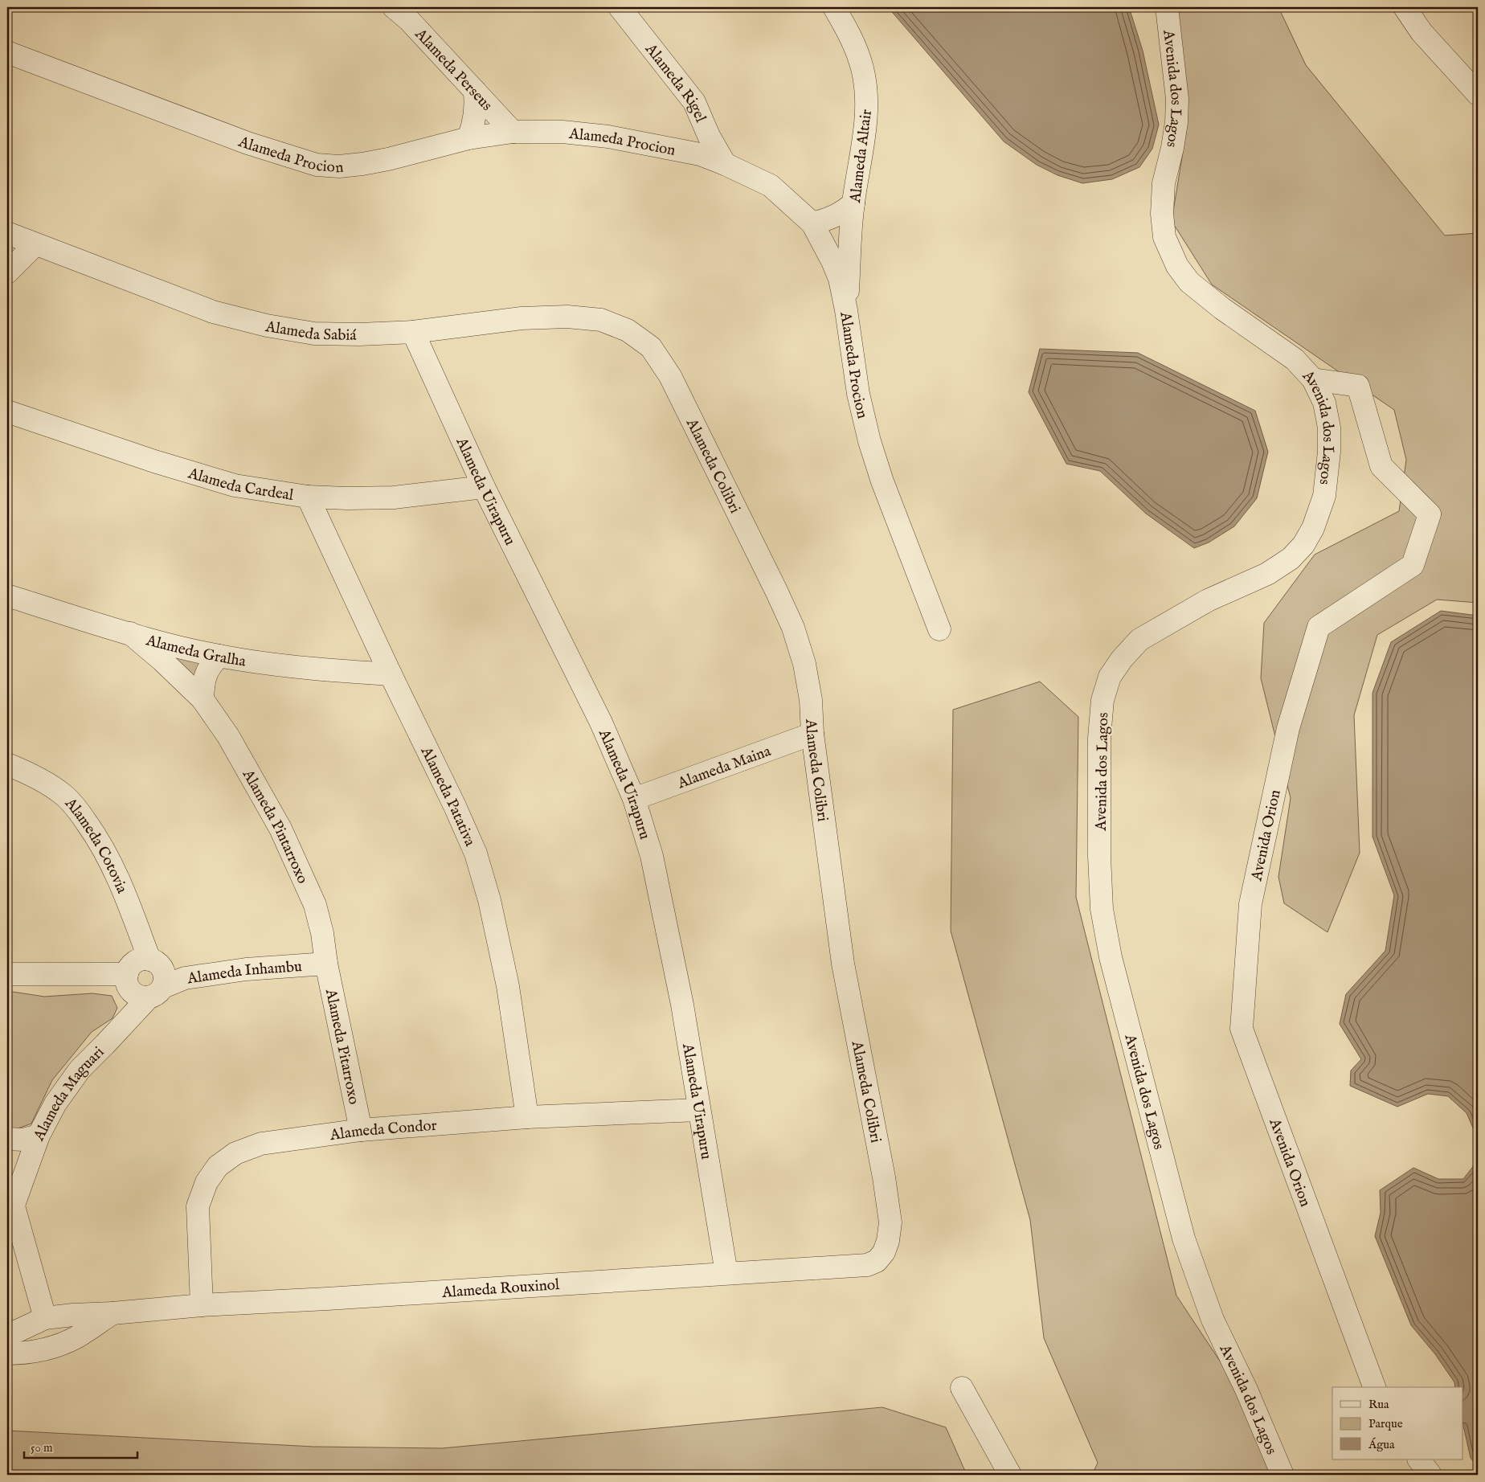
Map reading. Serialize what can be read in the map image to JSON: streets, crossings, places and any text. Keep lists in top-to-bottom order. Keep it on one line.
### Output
{"streets":{"street":["Alameda Perseus","Alameda Rigel","Avenida dos Lagos","Alameda Procion","Alameda Altair","Alameda Sabiá","Alameda Colibri","Alameda Cardeal","Alameda Uirapuru","Alameda Gralha","Alameda Maina","Alameda Patativa","Alameda Pintarroxo","Avenida Orion","Alameda Cotovia","Alameda Inhambu","Alameda Pitarroxo","Alameda Maguari","Alameda Condor","Alameda Rouxinol"]},"crossings":[["Alameda Perseus","Alameda Procion"],["Alameda Rigel","Alameda Procion"],["Avenida dos Lagos","Avenida Orion"],["Alameda Procion","Alameda Altair"],["Alameda Sabiá","Alameda Colibri"],["Alameda Sabiá","Alameda Uirapuru"],["Alameda Colibri","Alameda Maina"],["Alameda Colibri","Alameda Rouxinol"],["Alameda Cardeal","Alameda Uirapuru"],["Alameda Cardeal","Alameda Patativa"],["Alameda Uirapuru","Alameda Maina"],["Alameda Uirapuru","Alameda Condor"],["Alameda Uirapuru","Alameda Rouxinol"],["Alameda Gralha","Alameda Patativa"],["Alameda Gralha","Alameda Pintarroxo"],["Alameda Patativa","Alameda Condor"],["Alameda Pintarroxo","Alameda Inhambu"],["Alameda Pintarroxo","Alameda Pitarroxo"],["Alameda Cotovia","Alameda Inhambu"],["Alameda Cotovia","Alameda Maguari"],["Alameda Inhambu","Alameda Pitarroxo"],["Alameda Inhambu","Alameda Maguari"],["Alameda Pitarroxo","Alameda Condor"],["Alameda Condor","Alameda Rouxinol"]],"legend":["Rua","Parque","Água"],"scale_bar":"50 m"}
